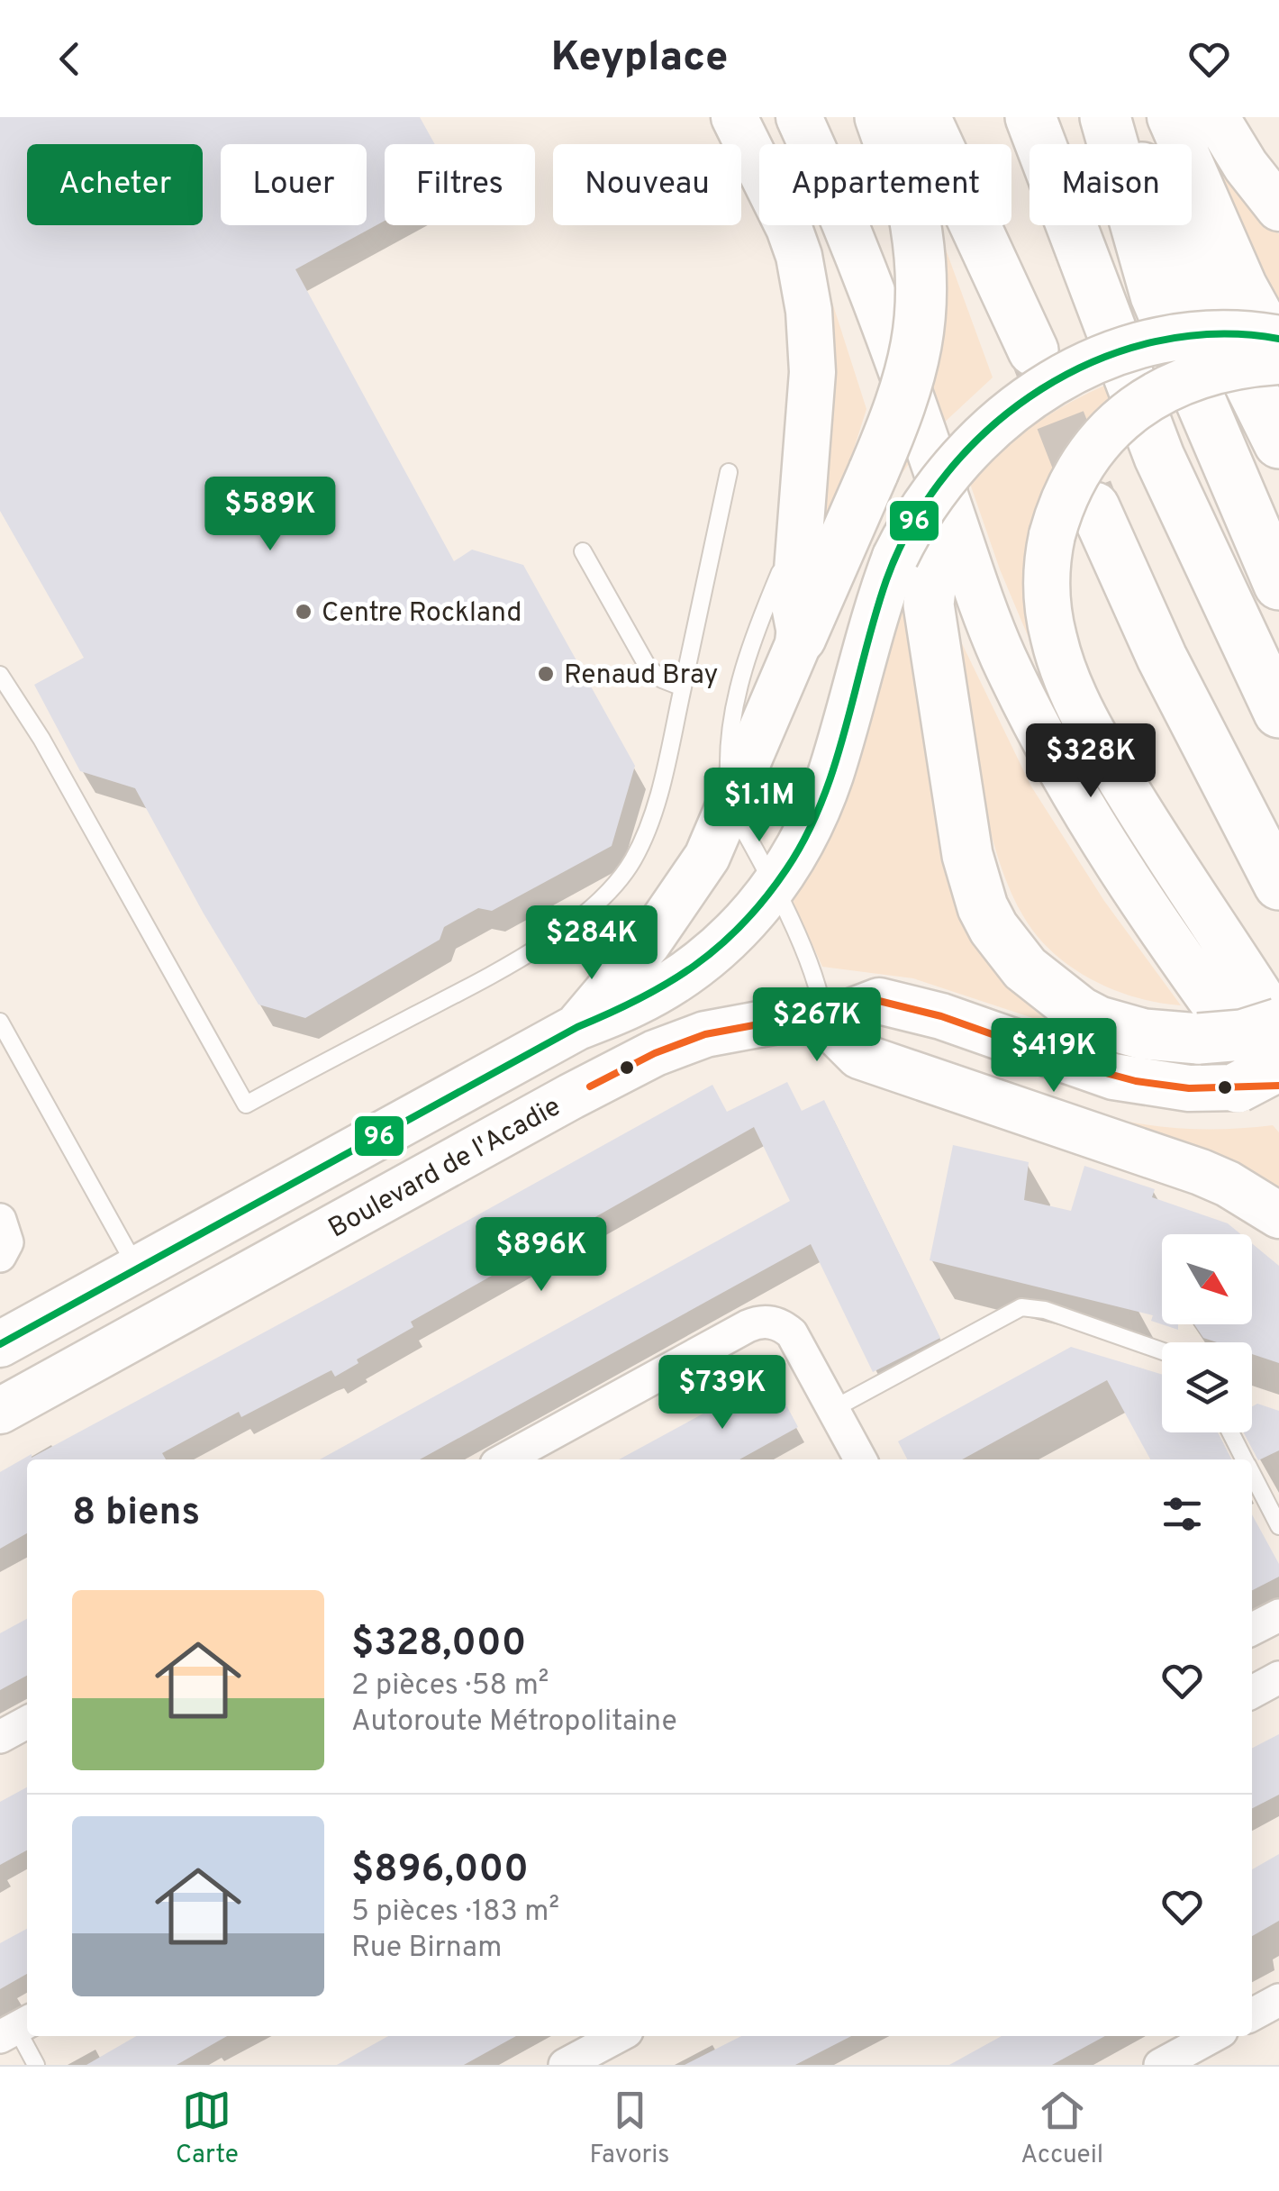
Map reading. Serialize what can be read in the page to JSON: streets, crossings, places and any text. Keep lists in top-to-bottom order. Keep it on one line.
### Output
{"streets":{"main road":["Boulevard de l'Acadie"]},"places":["Centre Rockland","Renaud Bray"],"lines":["transit line 96"],"north":"bottom right","page":{"header":"Keyplace","chip":["Acheter","Louer","Filtres","Nouveau","Appartement","Maison"],"price":["$589K","$328K","$1.1M","$284K","$267K","$419K","$896K","$739K"],"heading":"8 biens","list":[{"name":"$328,000","note":"2 pièces · 58 m² · Autoroute Métropolitaine"},{"name":"$896,000","note":"5 pièces · 183 m² · Rue Birnam"}],"tabs":["Carte","Favoris","Accueil"]}}
